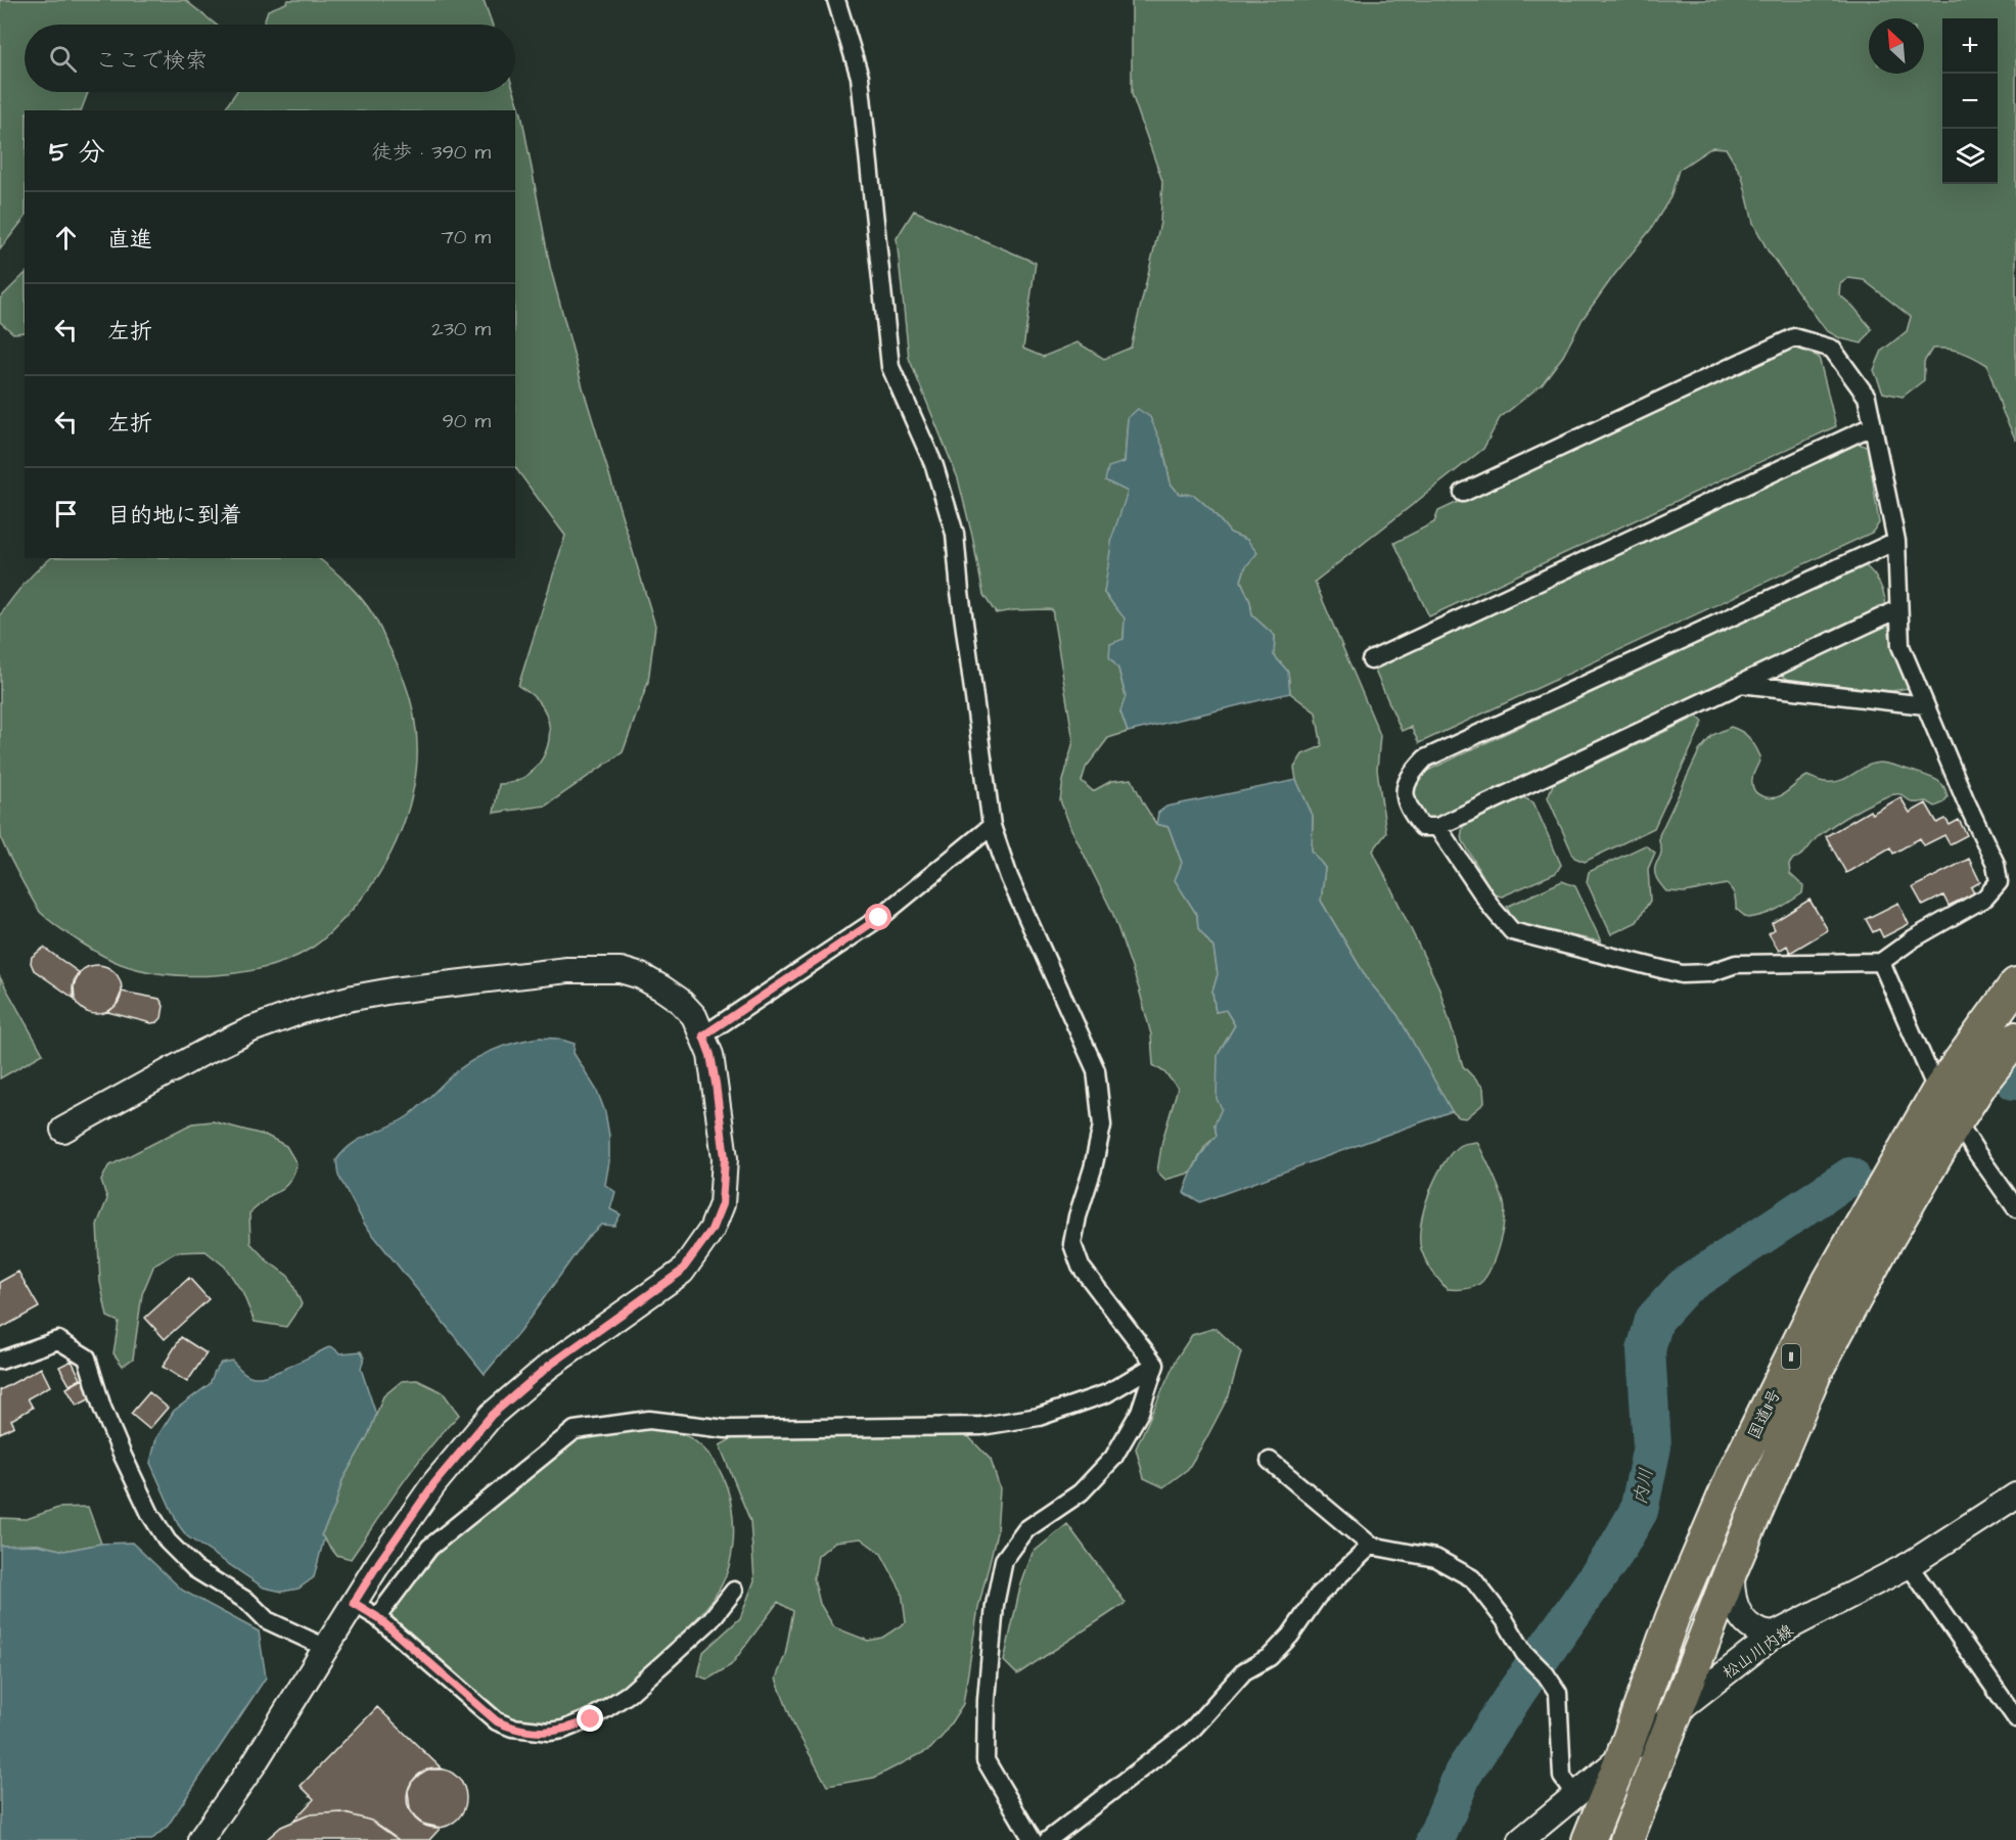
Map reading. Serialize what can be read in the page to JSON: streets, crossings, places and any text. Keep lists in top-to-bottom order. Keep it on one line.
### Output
{"streets":{"highway":["11","国道11号"],"street":["松山川内線"]},"crossings":[["国道11号","松山川内線"]],"water":["内川"],"north":"top left","page":{"map_buttons":["+","−"],"search":"ここで検索","heading":["5 分","徒歩 · 390 m"],"list":[["直進","70 m"],["左折","230 m"],["左折","90 m"],"目的地に到着"]}}
